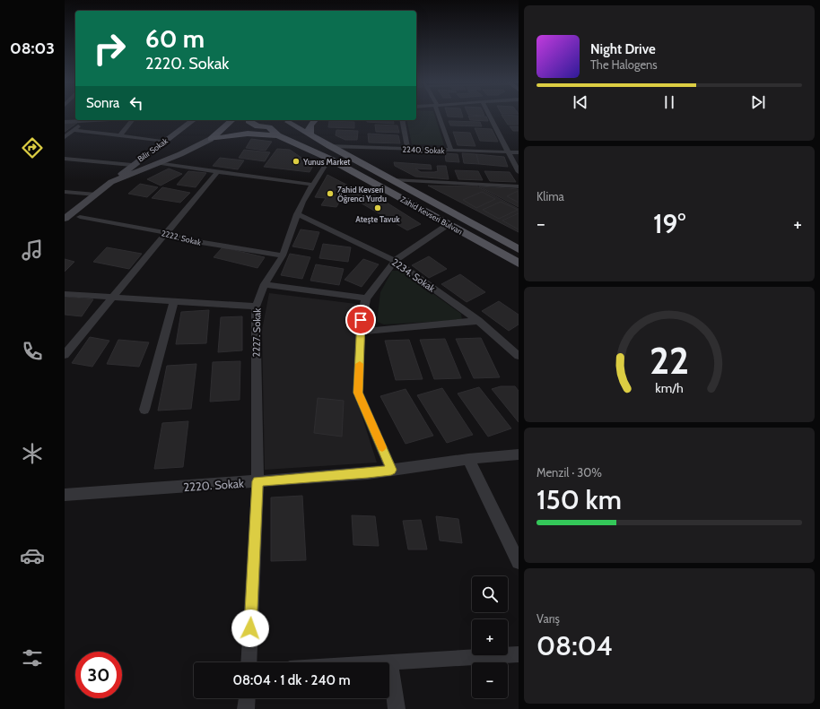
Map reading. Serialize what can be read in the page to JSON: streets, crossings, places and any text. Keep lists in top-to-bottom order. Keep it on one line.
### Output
{"streets":{"main road":["Zahid Kevseri Bulvarı"],"street":["Bilir Sokak","2240. Sokak","2222. Sokak","2234. Sokak","2227. Sokak","2220. Sokak"]},"crossings":[["2240. Sokak","Zahid Kevseri Bulvarı"],["Zahid Kevseri Bulvarı","2227. Sokak"],["2222. Sokak","2227. Sokak"],["2234. Sokak","2227. Sokak"],["2227. Sokak","2220. Sokak"]],"places":["Yunus Market","Zahid Kevseri Öğrenci Yurdu","Ateşte Tavuk"],"page":{"tabs":"08:03","turn":["60 m","2220. Sokak"],"song":["Night Drive","The Halogens"],"then":"Sonra","tile":["Klima",["Menzil · 30%","150 km"],["Varış","08:04"]],"heat":["−","19°","+"],"map_buttons":["+","−"],"limit":"30","trip":"08:04 · 1 dk · 240 m","gauge":["22","km/h"]}}
